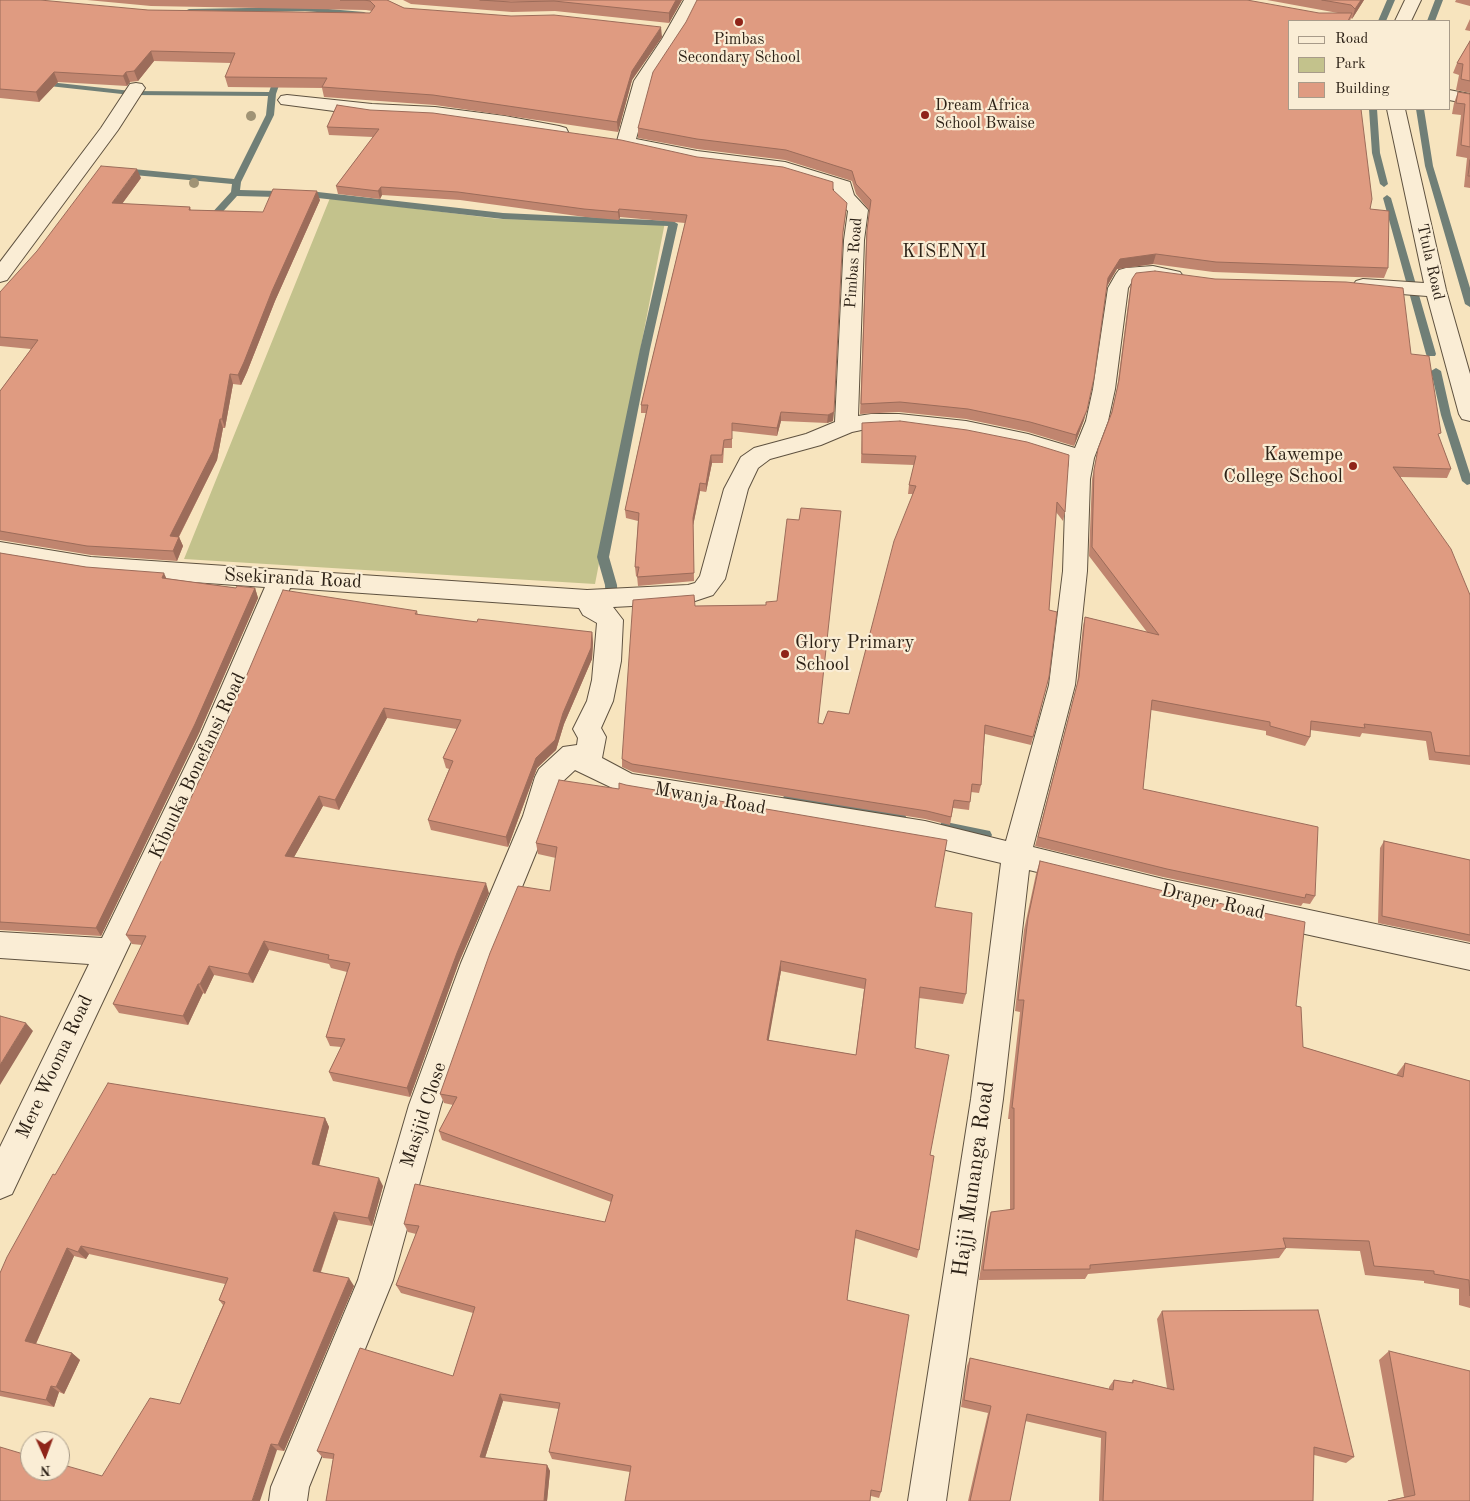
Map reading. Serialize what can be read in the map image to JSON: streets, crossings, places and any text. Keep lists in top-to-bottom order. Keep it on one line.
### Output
{"streets":{"street":["Ttula Road","Pimbas Road","Ssekiranda Road","Kibuuka Bonefansi Road","Mwanja Road","Draper Road","Mere Wooma Road","Masijid Close","Hajji Munanga Road"]},"crossings":[["Pimbas Road","Ssekiranda Road"],["Ssekiranda Road","Kibuuka Bonefansi Road"],["Ssekiranda Road","Hajji Munanga Road"],["Kibuuka Bonefansi Road","Mere Wooma Road"],["Mwanja Road","Draper Road"],["Mwanja Road","Masijid Close"],["Mwanja Road","Hajji Munanga Road"],["Draper Road","Hajji Munanga Road"]],"districts":["KISENYI"],"places":["Pimbas Secondary School","Dream Africa School Bwaise","Kawempe College School","Glory Primary School"],"legend":["Road","Park","Building"],"north":"bottom"}
